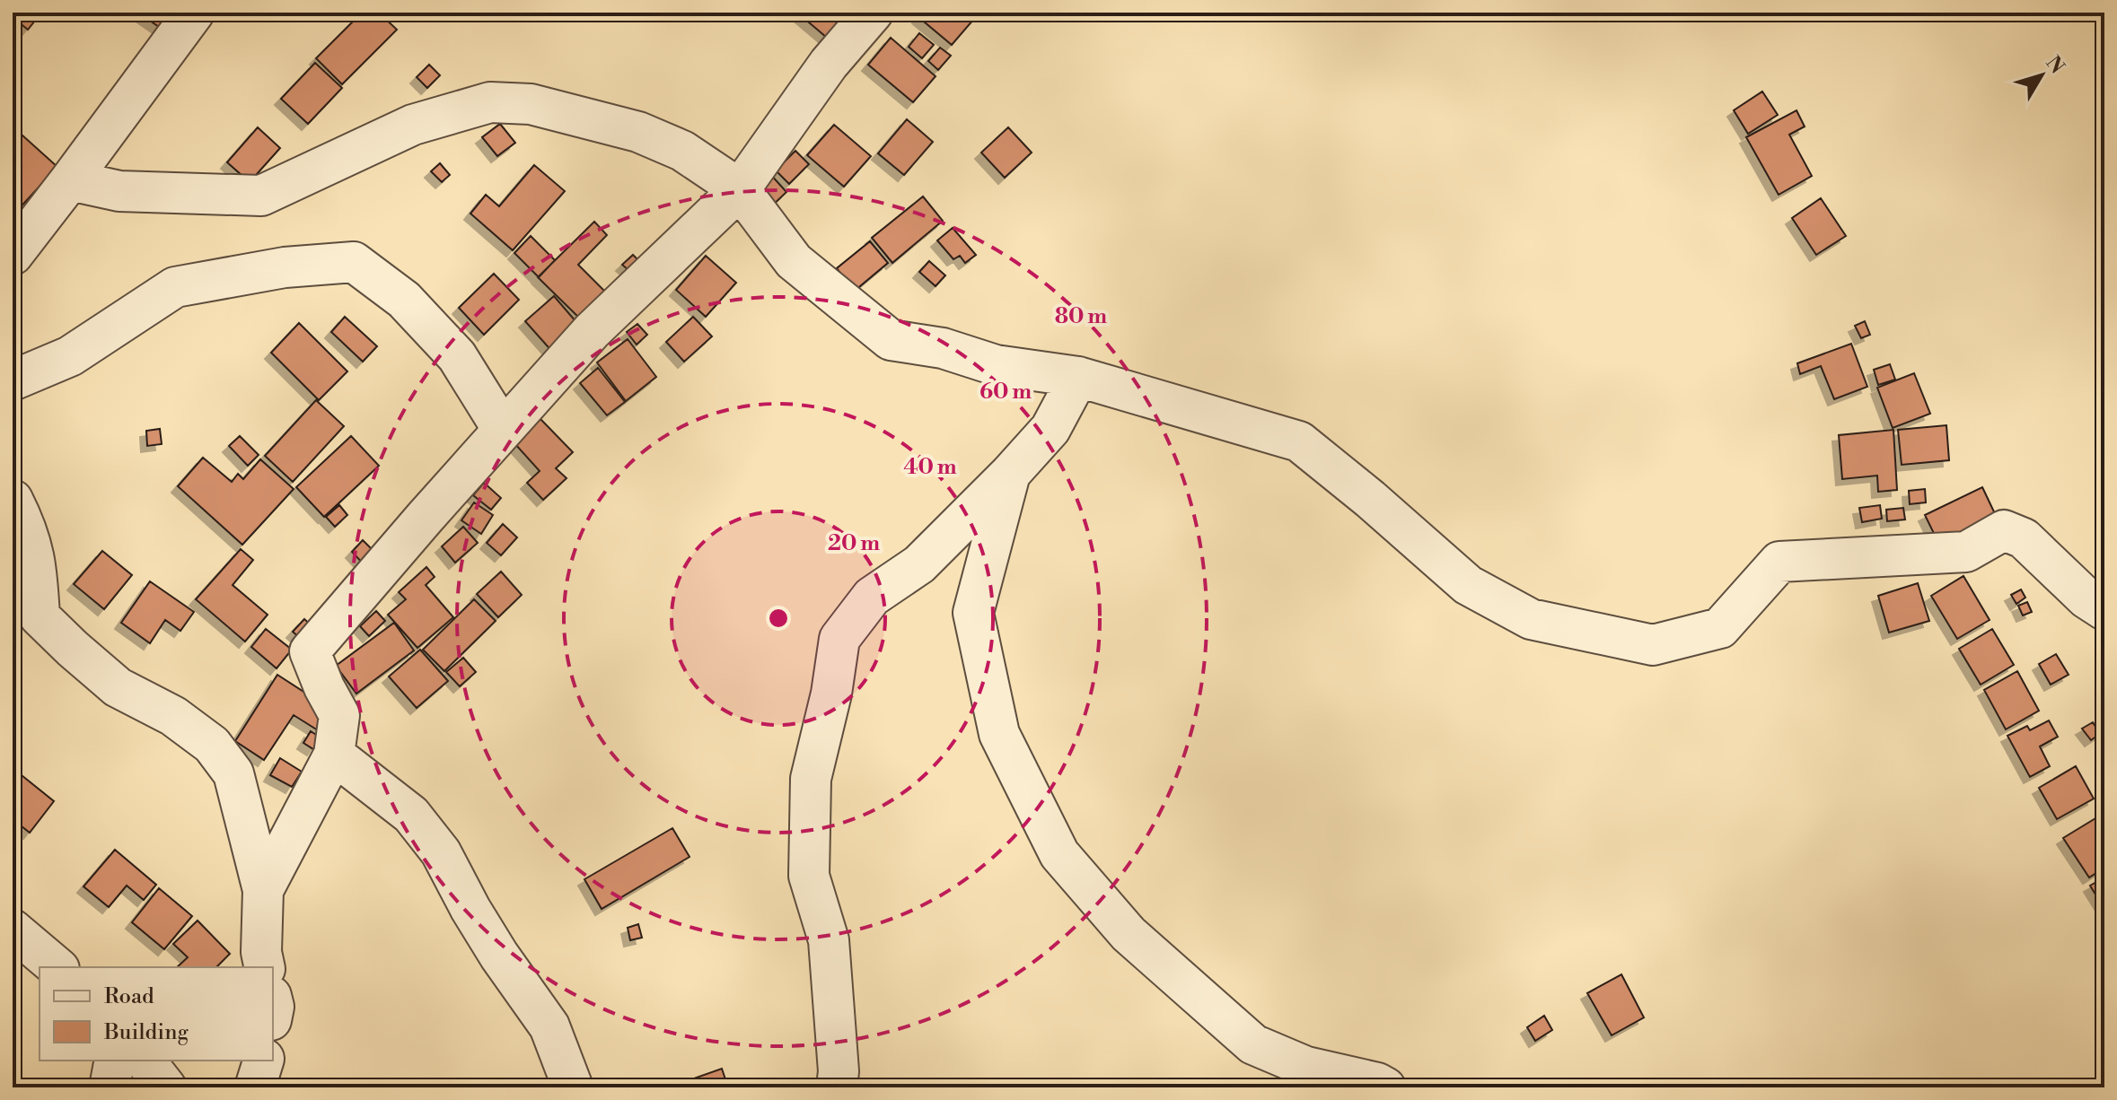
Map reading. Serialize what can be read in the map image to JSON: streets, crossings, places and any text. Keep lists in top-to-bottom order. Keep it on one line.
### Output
{"legend":["Road","Building"],"north":"top right","rings":["80 m","60 m","40 m","20 m"]}
